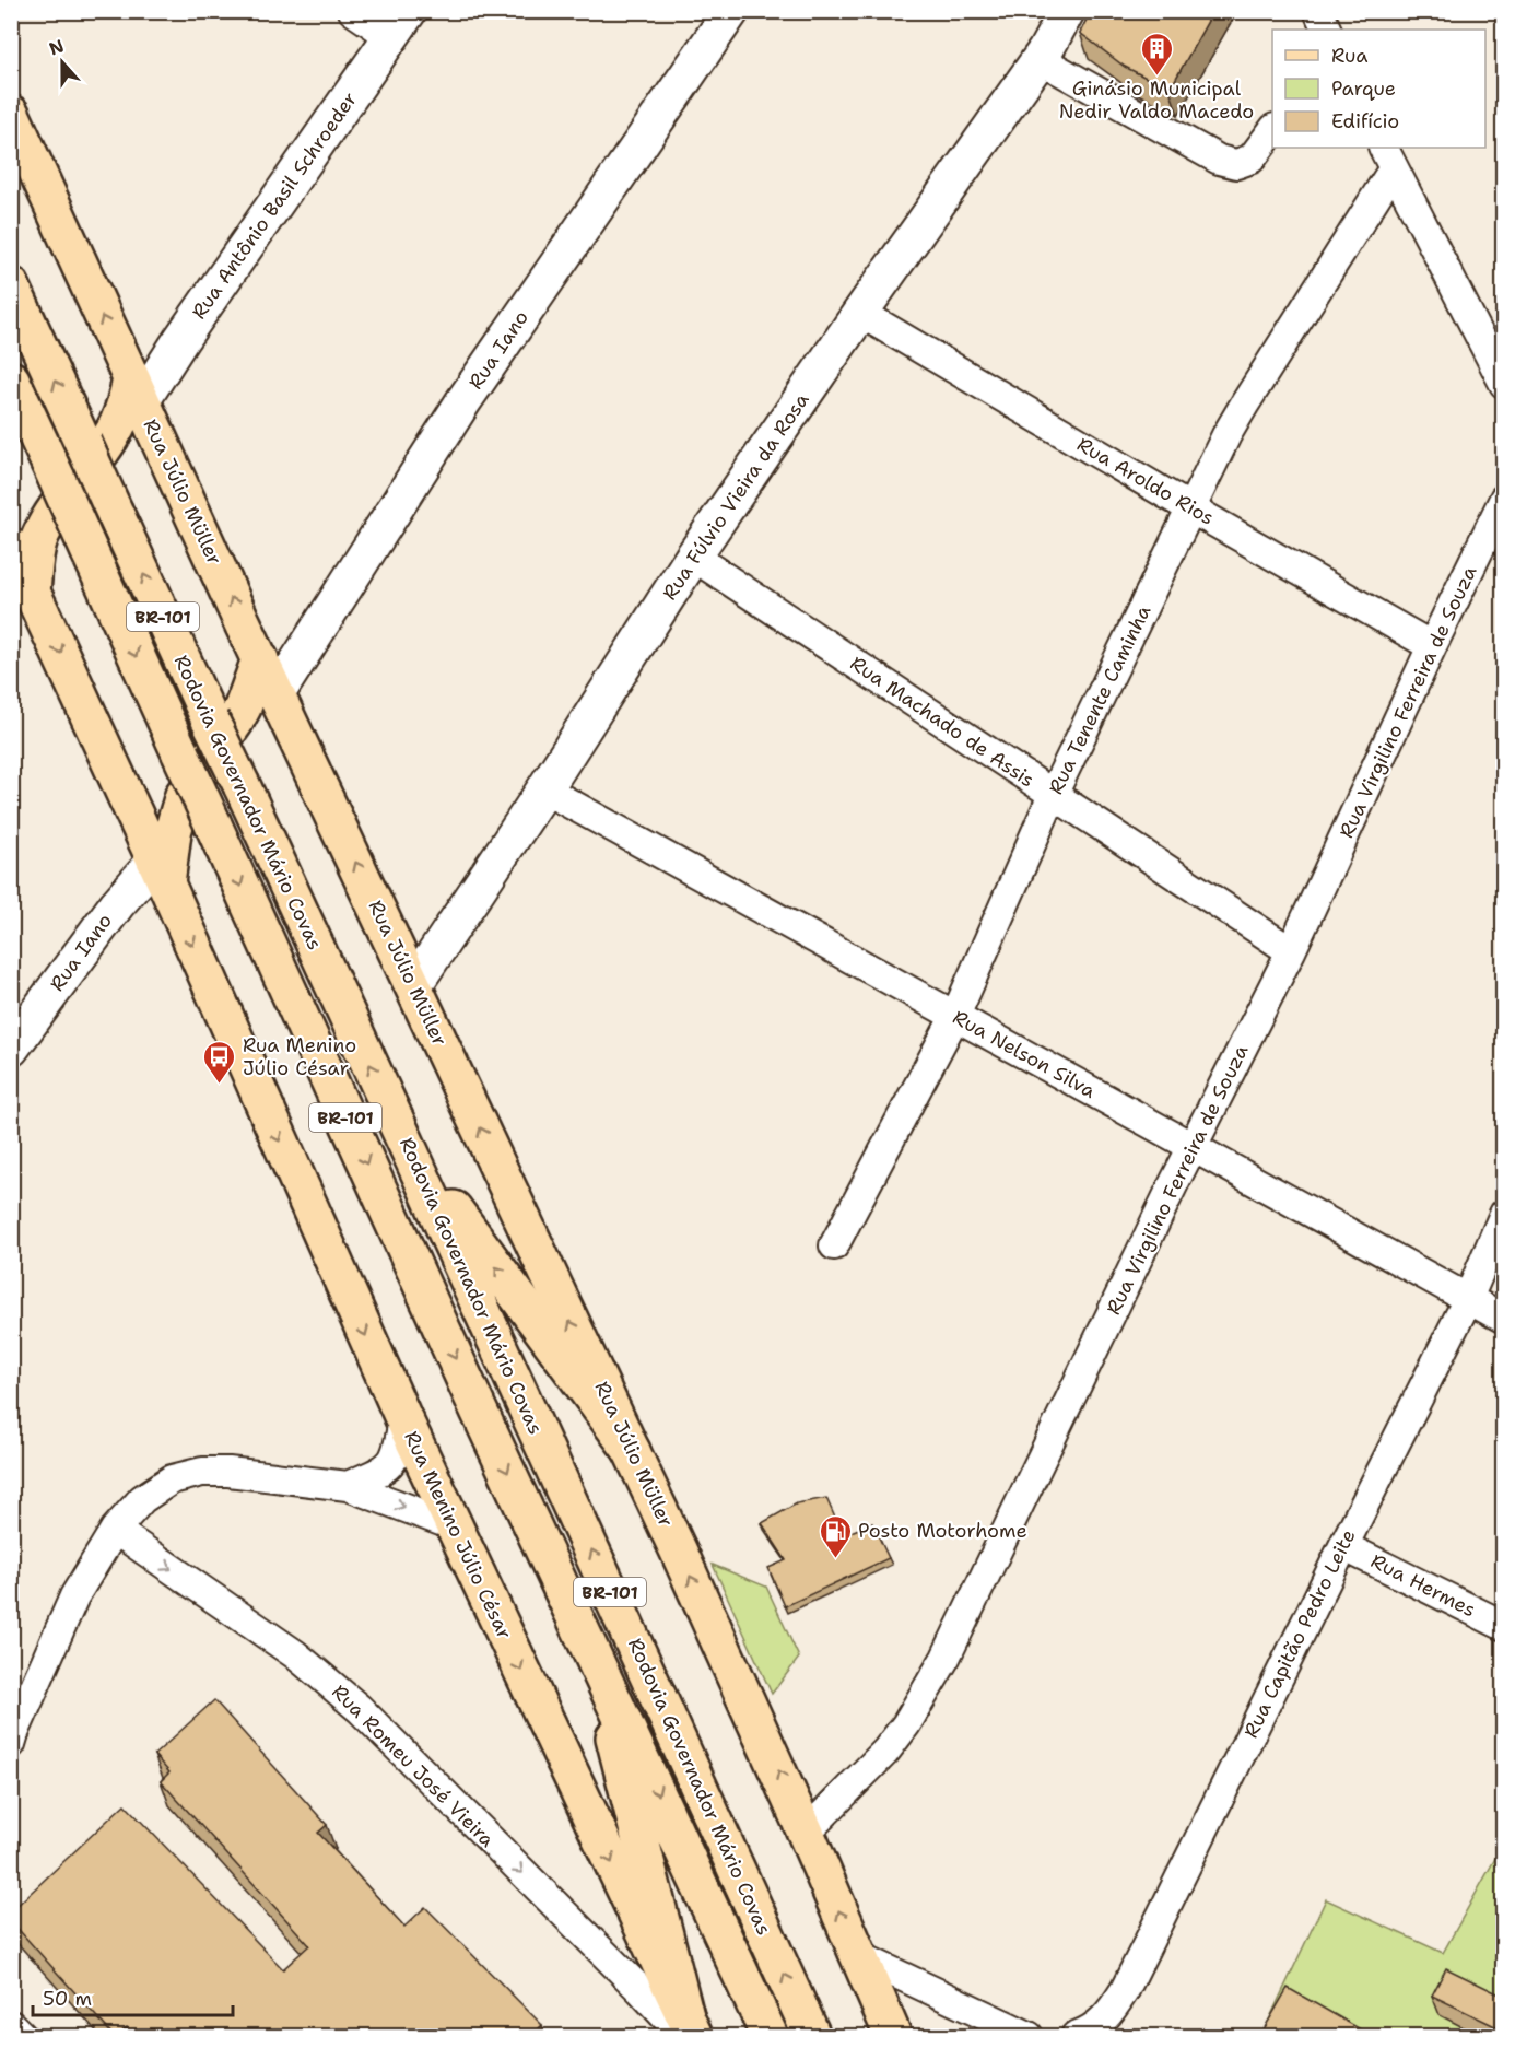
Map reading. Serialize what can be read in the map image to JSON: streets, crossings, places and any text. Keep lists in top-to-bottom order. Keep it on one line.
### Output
{"streets":{"main road":["Rua Antônio Basil Schroeder","Rua Júlio Müller","BR-101","Rodovia Governador Mário Covas","Rua Menino Júlio César"],"street":["Rua Iano","Rua Aroldo Rios","Rua Fúlvio Vieira da Rosa","Rua Tenente Caminha","Rua Virgilino Ferreira de Souza","Rua Machado de Assis","Rua Nelson Silva","Rua Hermes","Rua Capitão Pedro Leite","Rua Romeu José Vieira"]},"crossings":[["Rua Antônio Basil Schroeder","Rua Júlio Müller"],["Rua Antônio Basil Schroeder","Rodovia Governador Mário Covas"],["Rua Antônio Basil Schroeder","Rua Menino Júlio César"],["Rua Iano","Rua Júlio Müller"],["Rua Iano","Rua Menino Júlio César"],["Rua Aroldo Rios","Rua Fúlvio Vieira da Rosa"],["Rua Aroldo Rios","Rua Tenente Caminha"],["Rua Aroldo Rios","Rua Virgilino Ferreira de Souza"],["Rua Júlio Müller","Rua Fúlvio Vieira da Rosa"],["Rua Júlio Müller","Rua Virgilino Ferreira de Souza"],["Rua Fúlvio Vieira da Rosa","Rua Machado de Assis"],["Rua Fúlvio Vieira da Rosa","Rua Nelson Silva"],["Rua Tenente Caminha","Rua Machado de Assis"],["Rua Tenente Caminha","Rua Nelson Silva"],["Rua Virgilino Ferreira de Souza","Rua Machado de Assis"],["Rua Virgilino Ferreira de Souza","Rua Nelson Silva"],["Rua Nelson Silva","Rua Capitão Pedro Leite"],["Rua Menino Júlio César","Rua Romeu José Vieira"],["Rua Hermes","Rua Capitão Pedro Leite"]],"one_way":["Rua Romeu José Vieira"],"places":{"building":["Ginásio Municipal Nedir Valdo Macedo"],"bus stop":["Rua Menino Júlio César"],"fuel station":["Posto Motorhome"]},"legend":["Rua","Parque","Edifício"],"scale_bar":"50 m","north":"top"}
